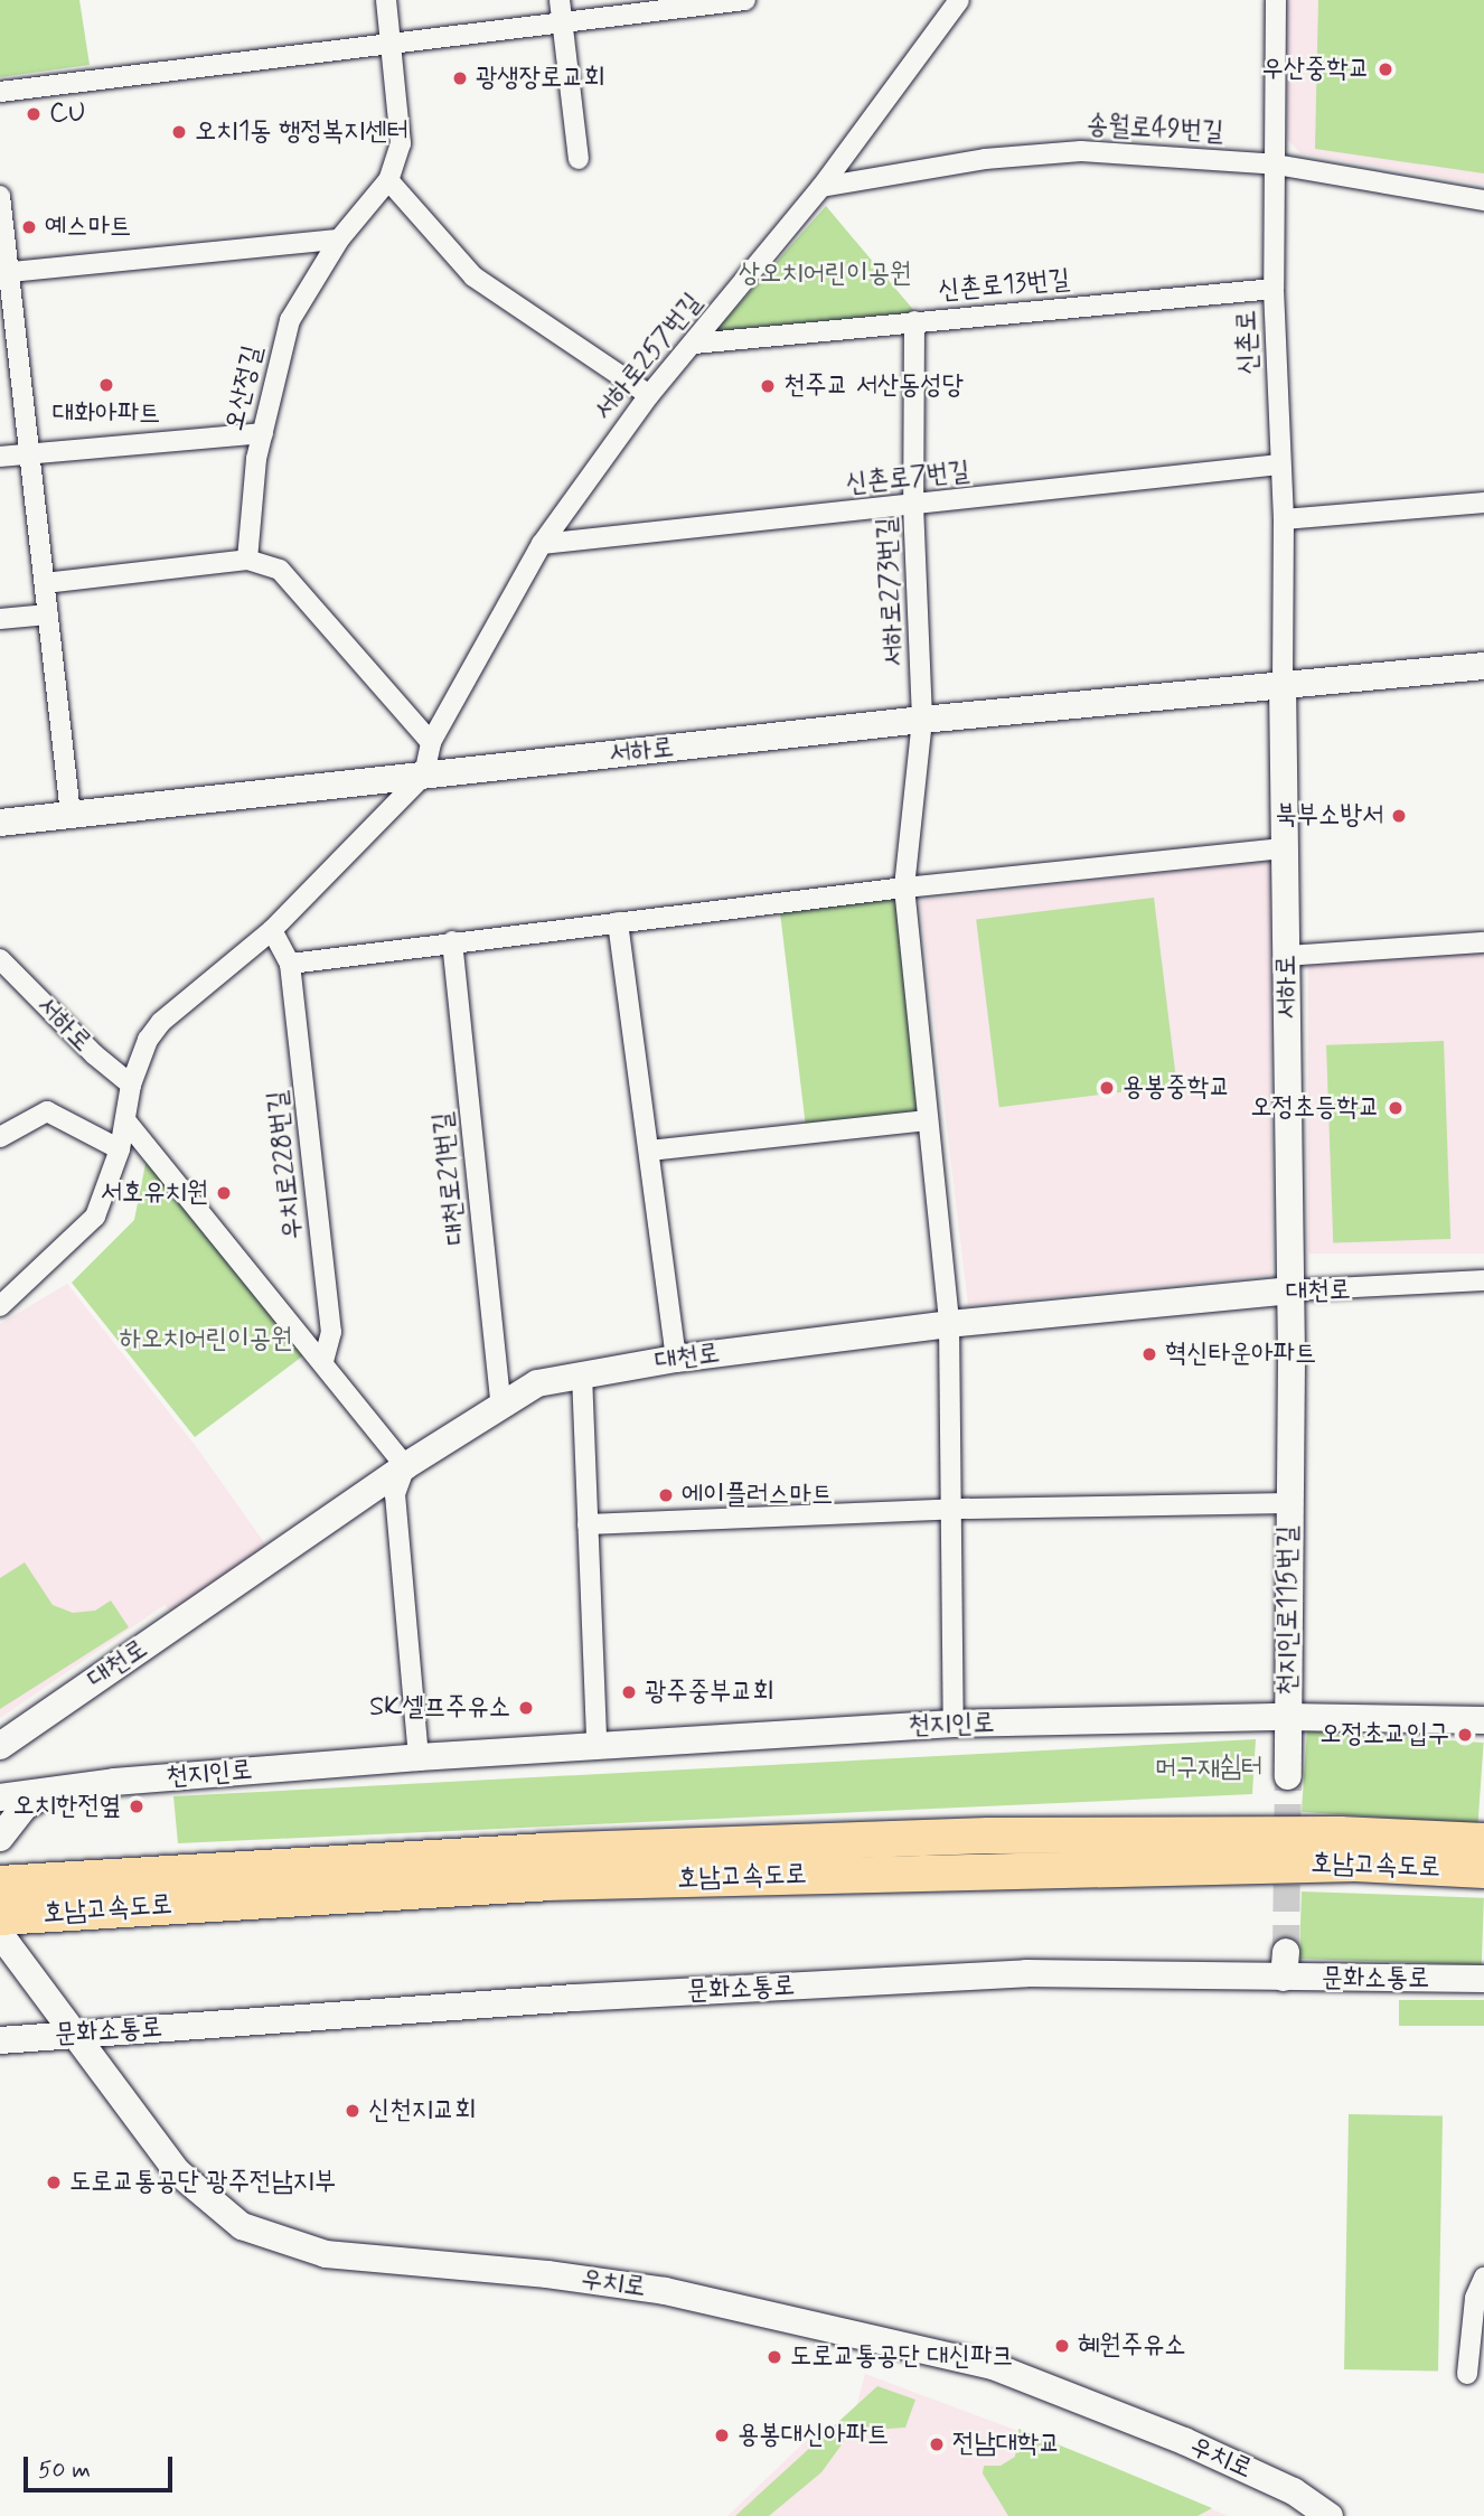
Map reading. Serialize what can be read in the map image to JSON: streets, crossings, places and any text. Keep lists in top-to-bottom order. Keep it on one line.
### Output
{"streets":{"highway":["호남고속도로"],"street":["송월로49번길","신촌로13번길","신촌로","서하로257번길","오산정길","신촌로7번길","서하로273번길","서하로","우치로228번길","대천로21번길","대천로","천지인로115번길","천지인로","문화소통로","우치로"]},"crossings":[["송월로49번길","신촌로"],["송월로49번길","서하로257번길"],["신촌로13번길","신촌로"],["신촌로13번길","서하로257번길"],["신촌로13번길","서하로273번길"],["신촌로","신촌로7번길"],["신촌로","서하로"],["서하로257번길","신촌로7번길"],["서하로257번길","서하로"],["신촌로7번길","서하로273번길"],["서하로273번길","서하로"],["서하로273번길","대천로"],["서하로273번길","천지인로115번길"],["서하로273번길","천지인로"],["서하로","대천로"],["서하로","천지인로115번길"],["우치로228번길","대천로"],["대천로21번길","대천로"],["대천로","천지인로115번길"],["천지인로115번길","천지인로"],["문화소통로","우치로"]],"parks":["상오치어린이공원","하오치어린이공원","머구재쉼터"],"places":["우산중학교","광생장로교회","CU","오치1동 행정복지센터","예스마트","대화아파트","천주교 서산동성당","북부소방서","용봉중학교","오정초등학교","서호유치원","혁신타운아파트","에이플러스마트","광주중부교회","SK셀프주유소","오정초교입구","오치한전옆","신천지교회","도로교통공단 광주전남지부","혜원주유소","도로교통공단 대신파크","용봉대신아파트","전남대학교"],"scale_bar":"50 m"}
